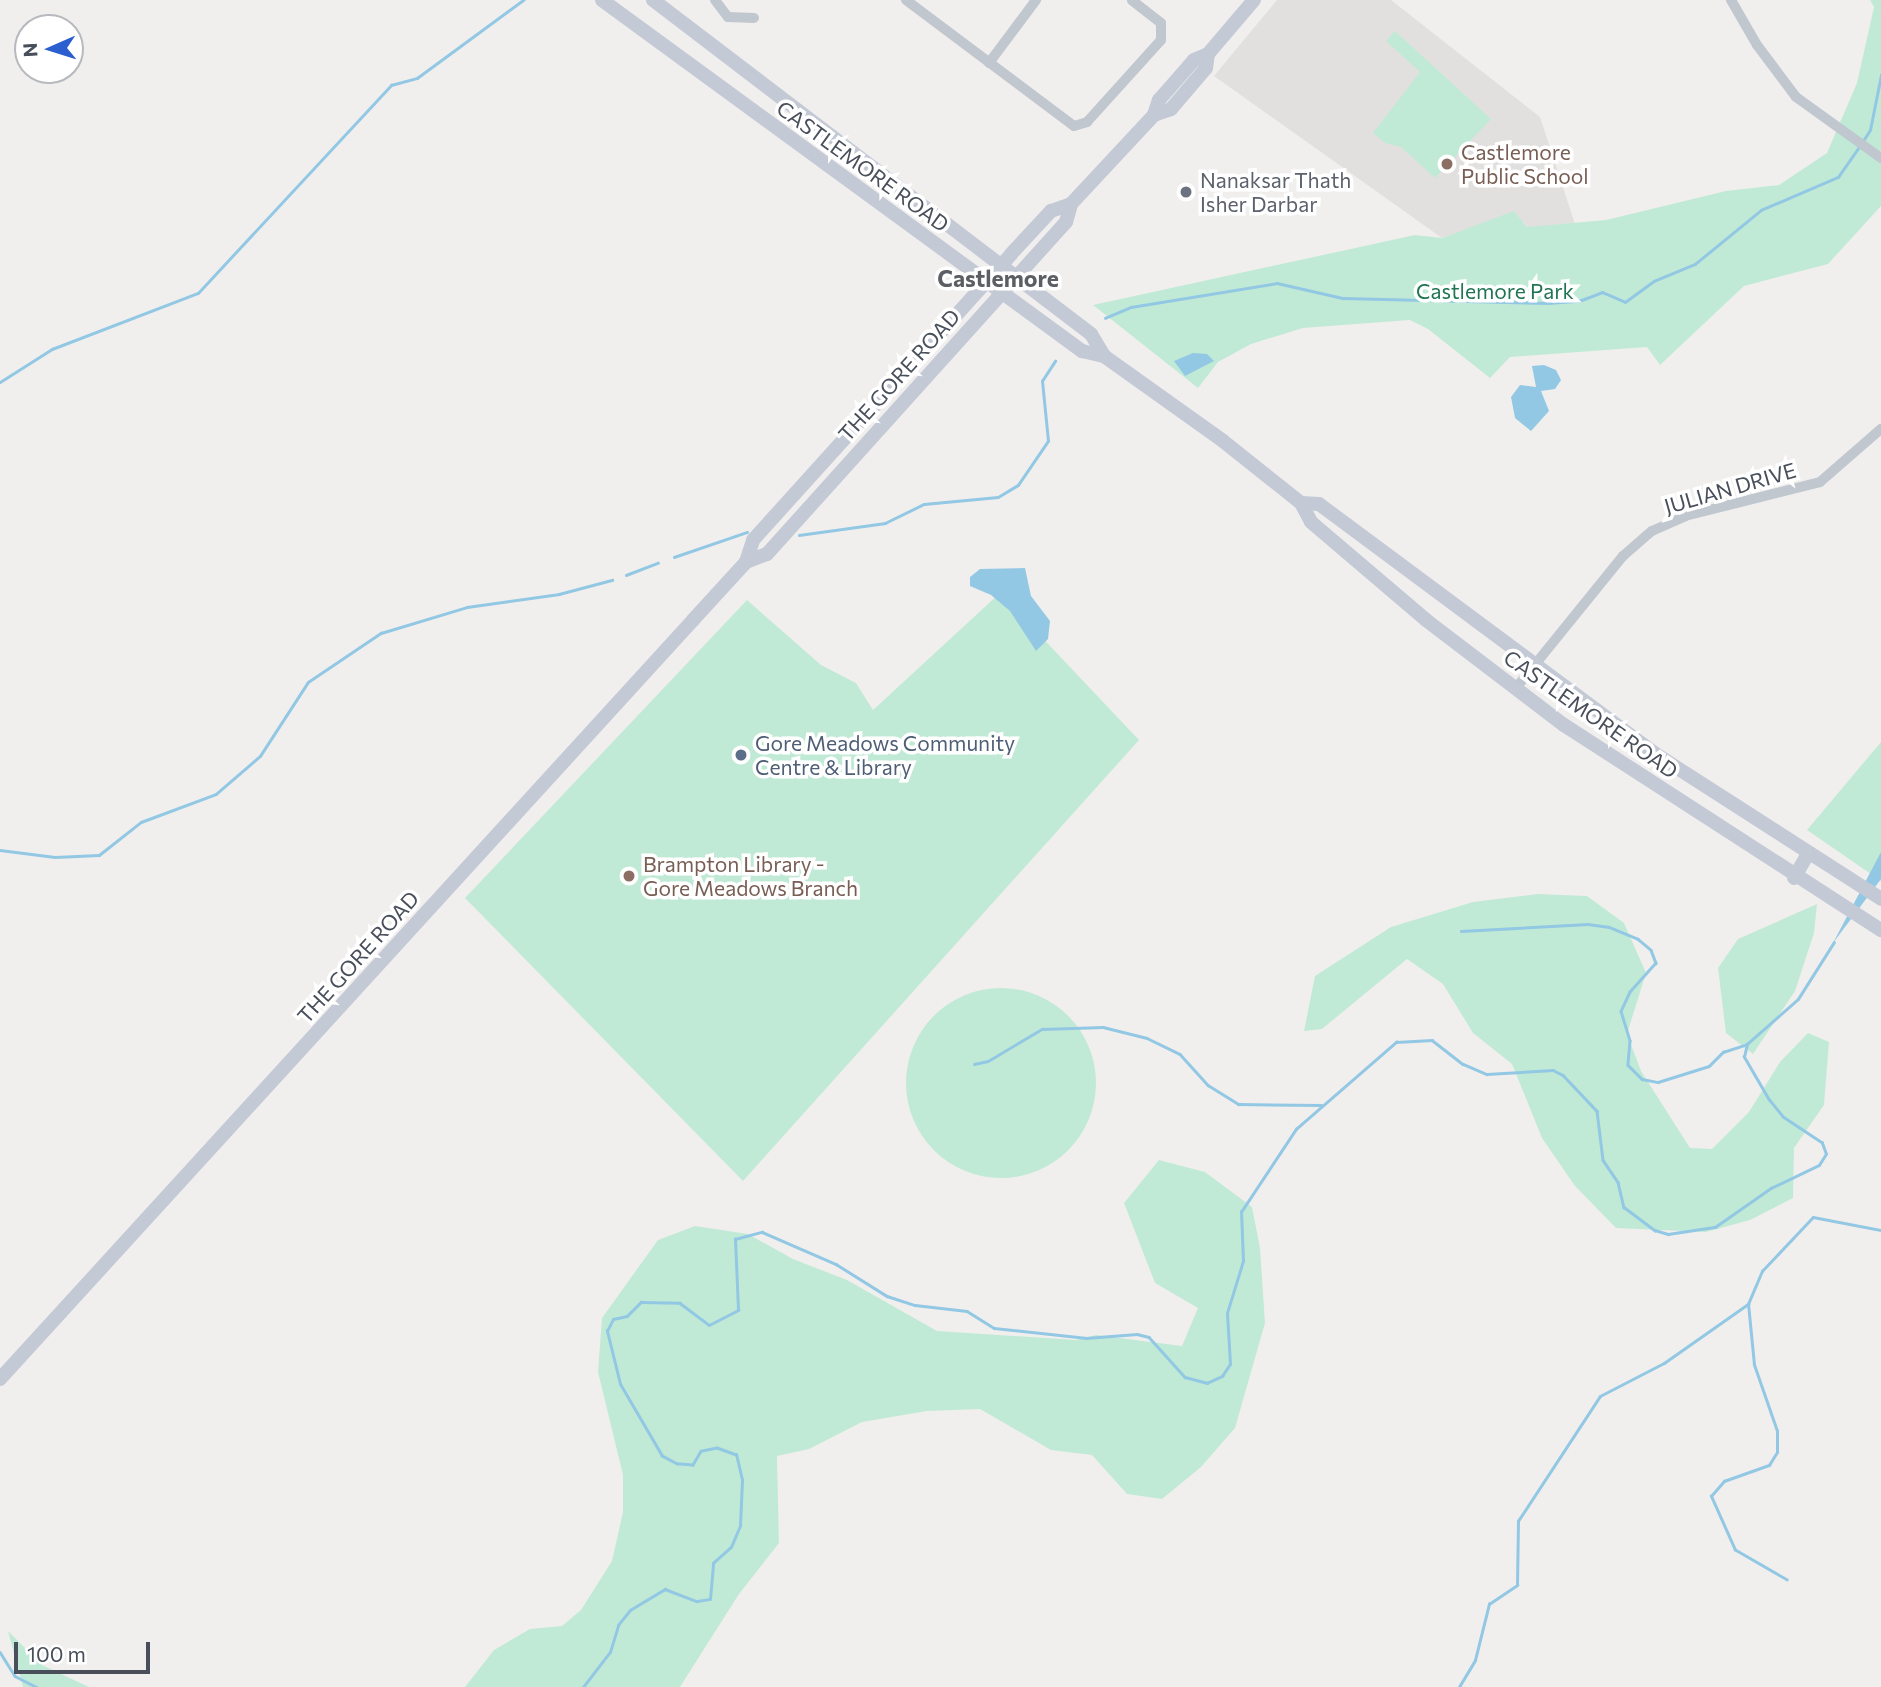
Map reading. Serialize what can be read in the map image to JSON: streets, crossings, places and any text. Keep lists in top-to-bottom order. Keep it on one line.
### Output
{"streets":{"main road":["CASTLEMORE ROAD","THE GORE ROAD"],"street":["JULIAN DRIVE"]},"crossings":[["CASTLEMORE ROAD","THE GORE ROAD"],["CASTLEMORE ROAD","JULIAN DRIVE"]],"districts":["Castlemore"],"parks":["Castlemore Park"],"places":["Castlemore Public School","Nanaksar Thath Isher Darbar","Gore Meadows Community Centre & Library","Brampton Library - Gore Meadows Branch"],"scale_bar":"100 m","north":"left"}
